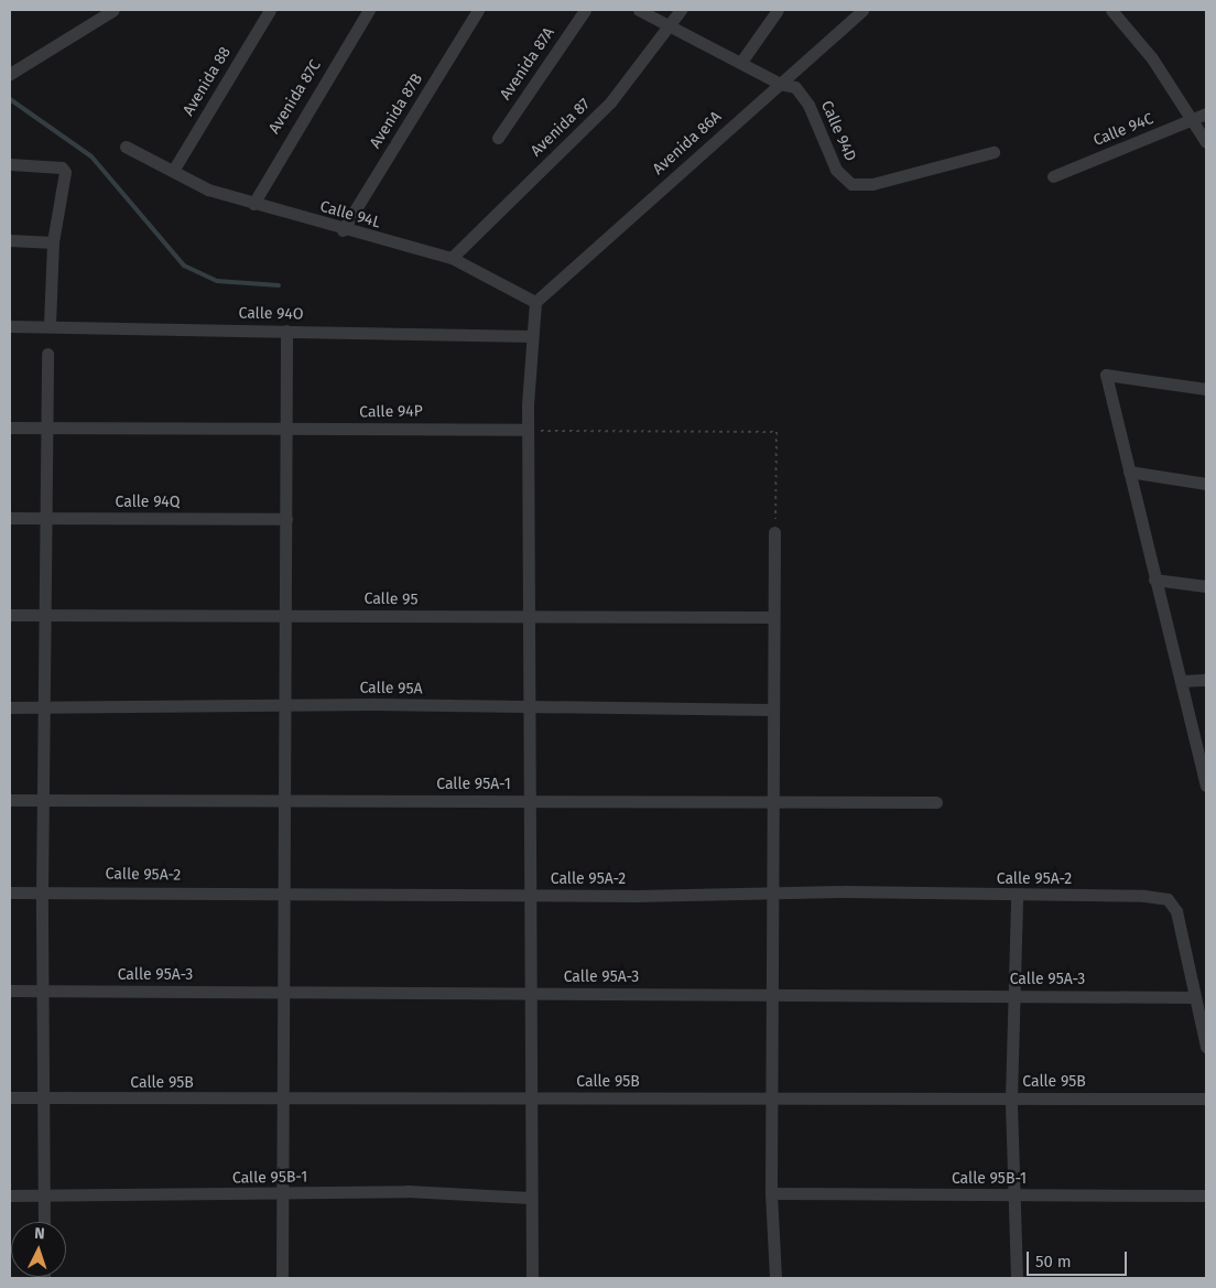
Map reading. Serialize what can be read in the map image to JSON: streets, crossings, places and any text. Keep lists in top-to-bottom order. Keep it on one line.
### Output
{"streets":{"street":["Avenida 87A","Avenida 88","Avenida 87C","Avenida 87B","Avenida 87","Calle 94C","Calle 94D","Avenida 86A","Calle 94L","Calle 94O","Calle 94P","Calle 94Q","Calle 95","Calle 95A","Calle 95A-1","Calle 95A-2","Calle 95A-3","Calle 95B","Calle 95B-1"]},"crossings":[["Avenida 88","Calle 94L"],["Avenida 87C","Calle 94L"],["Avenida 87B","Calle 94L"],["Avenida 87","Calle 94D"],["Avenida 87","Calle 94L"],["Calle 94D","Avenida 86A"],["Avenida 86A","Calle 94L"],["Calle 95A-2","Calle 95A-3"]],"scale_bar":"50 m","north":"top"}
